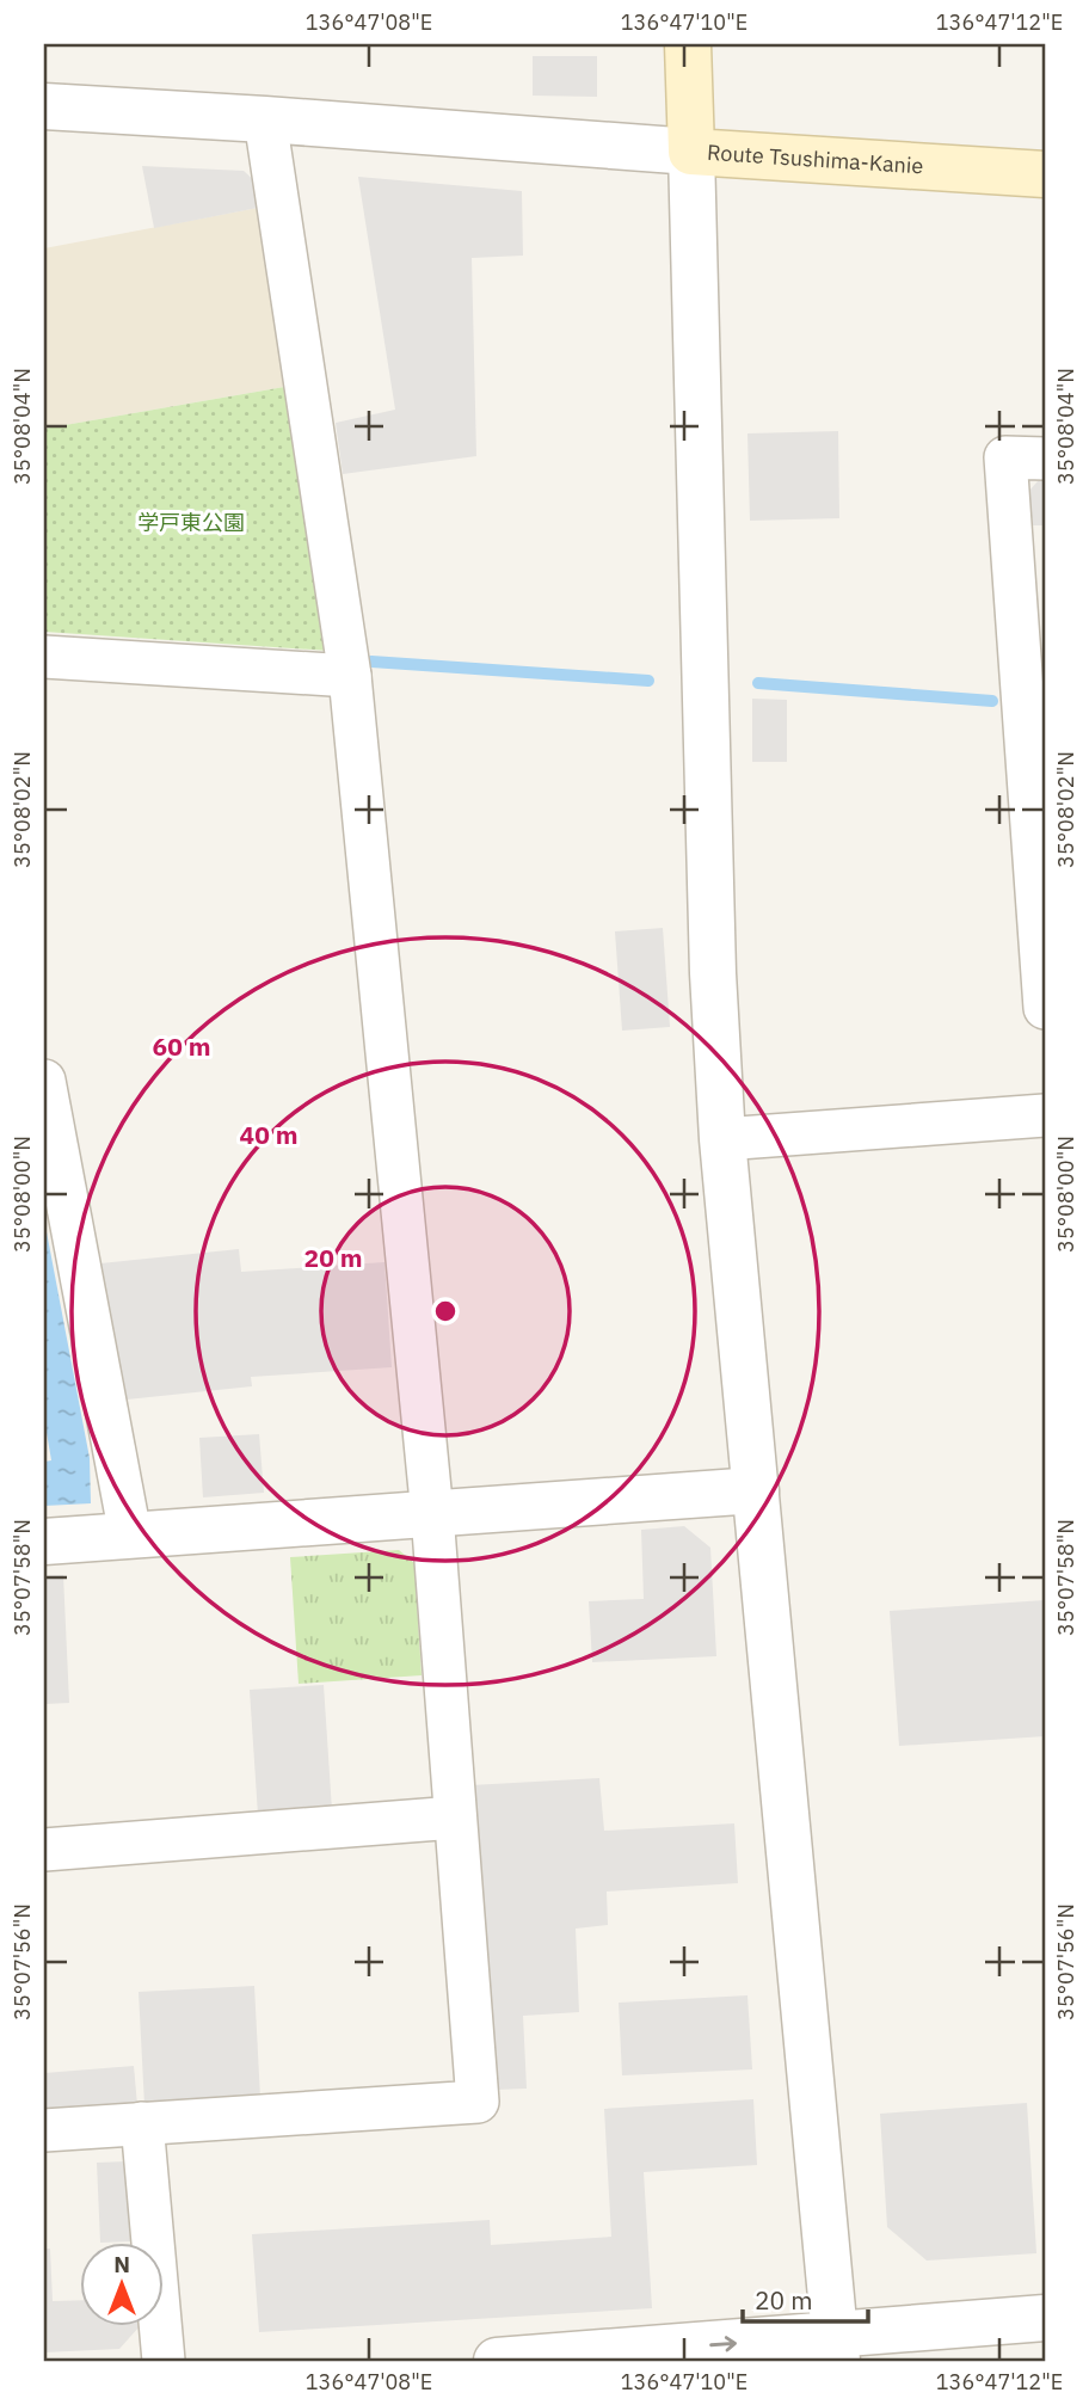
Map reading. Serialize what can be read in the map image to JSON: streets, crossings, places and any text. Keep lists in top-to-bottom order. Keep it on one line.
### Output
{"streets":{"main road":["Route Tsushima-Kanie"]},"parks":["学戸東公園"],"scale_bar":"20 m","north":"top","coordinates":["136°47'08\"E","136°47'10\"E","136°47'12\"E","35°08'04\"N","35°08'02\"N","35°08'00\"N","35°07'58\"N","35°07'56\"N"],"rings":["60 m","40 m","20 m"]}
